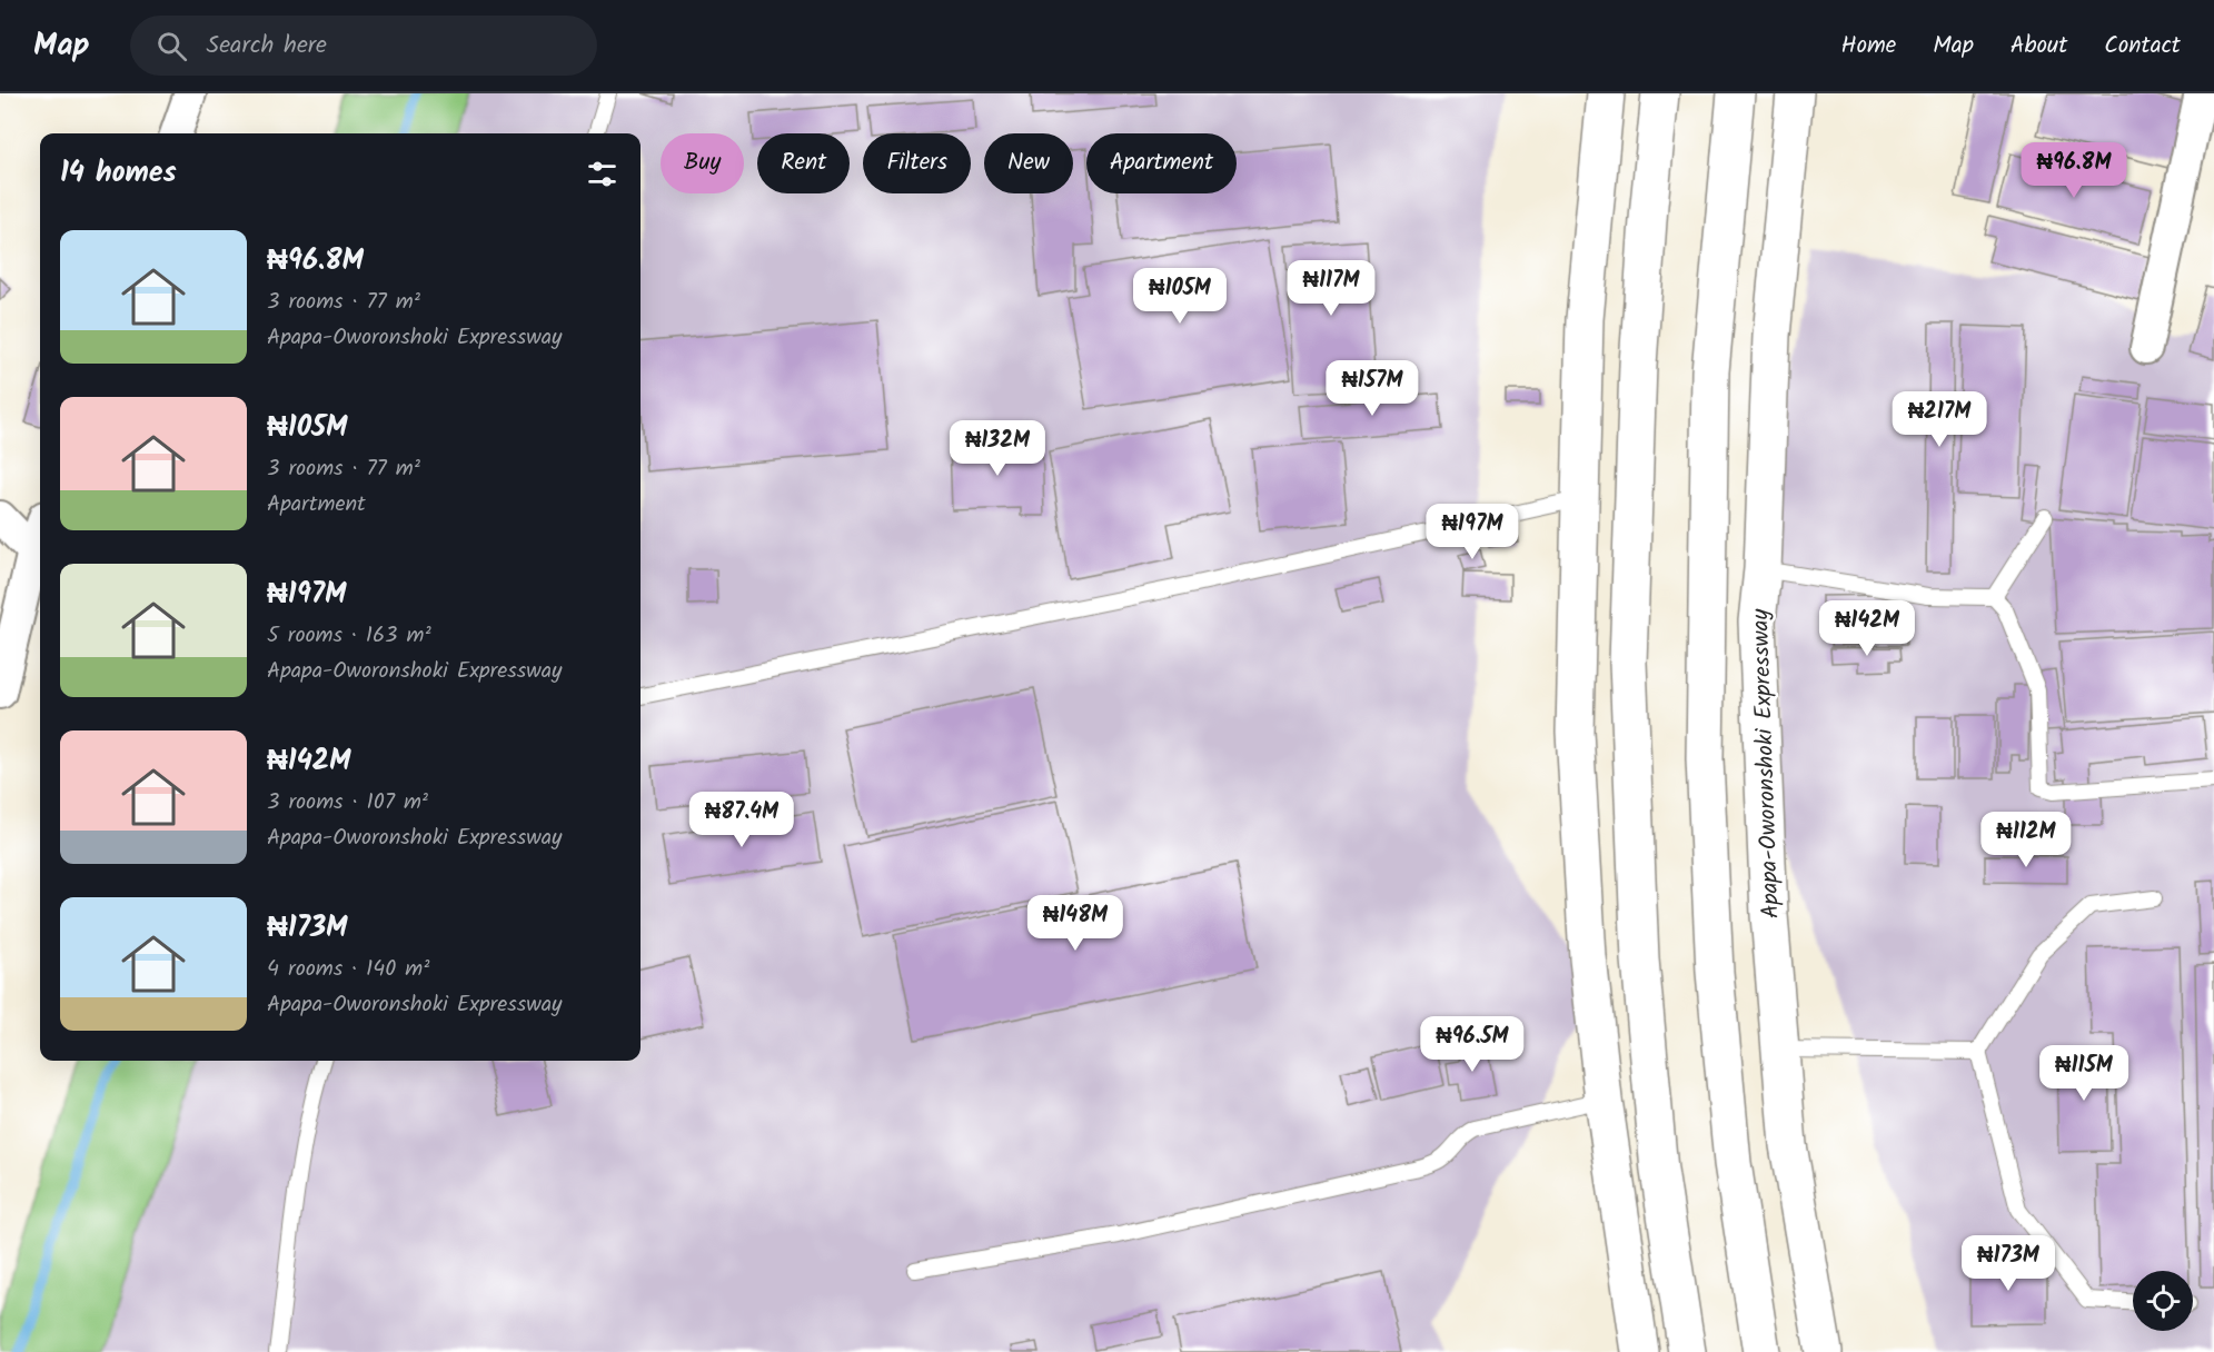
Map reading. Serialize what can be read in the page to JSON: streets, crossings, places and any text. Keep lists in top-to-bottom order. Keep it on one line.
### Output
{"streets":{"main road":["Apapa-Oworonshoki Expressway"]},"page":{"header":"Map","search":"Search here","nav":["Home","Map","About","Contact"],"chip":["Buy","Rent","Filters","New","Apartment"],"heading":"14 homes","price":["₦96.8M","₦117M","₦105M","₦157M","₦217M","₦132M","₦197M","₦142M","₦87.4M","₦112M","₦148M","₦96.5M","₦115M","₦173M"],"list":[{"name":"₦96.8M","note":"3 rooms · 77 m² · Apapa-Oworonshoki Expressway"},{"name":"₦105M","note":"3 rooms · 77 m² · Apartment"},{"name":"₦197M","note":"5 rooms · 163 m² · Apapa-Oworonshoki Expressway"},{"name":"₦142M","note":"3 rooms · 107 m² · Apapa-Oworonshoki Expressway"},{"name":"₦173M","note":"4 rooms · 140 m² · Apapa-Oworonshoki Expressway"}]}}
